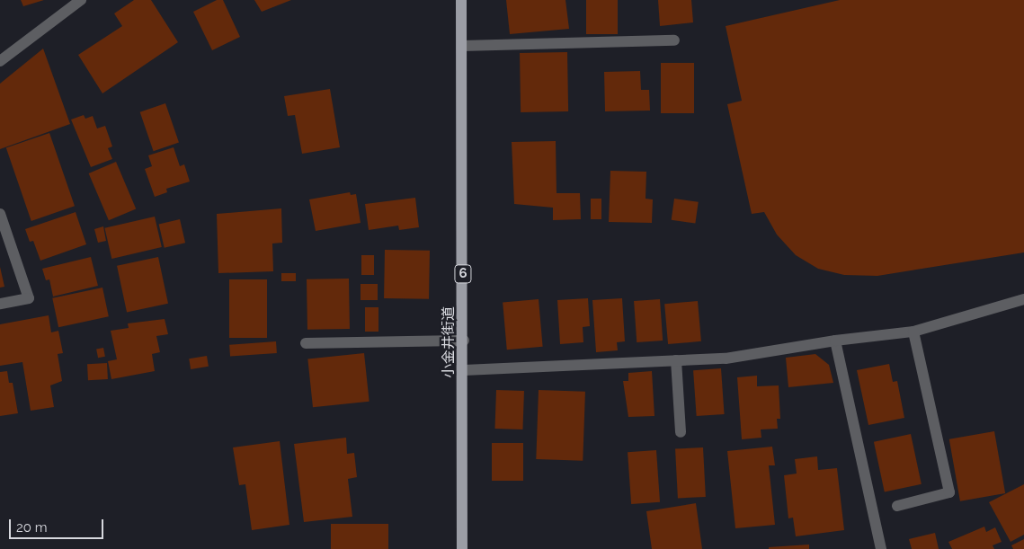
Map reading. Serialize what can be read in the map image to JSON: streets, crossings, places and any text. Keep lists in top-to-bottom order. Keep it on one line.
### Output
{"streets":{"main road":["6","小金井街道"]},"scale_bar":"20 m"}
